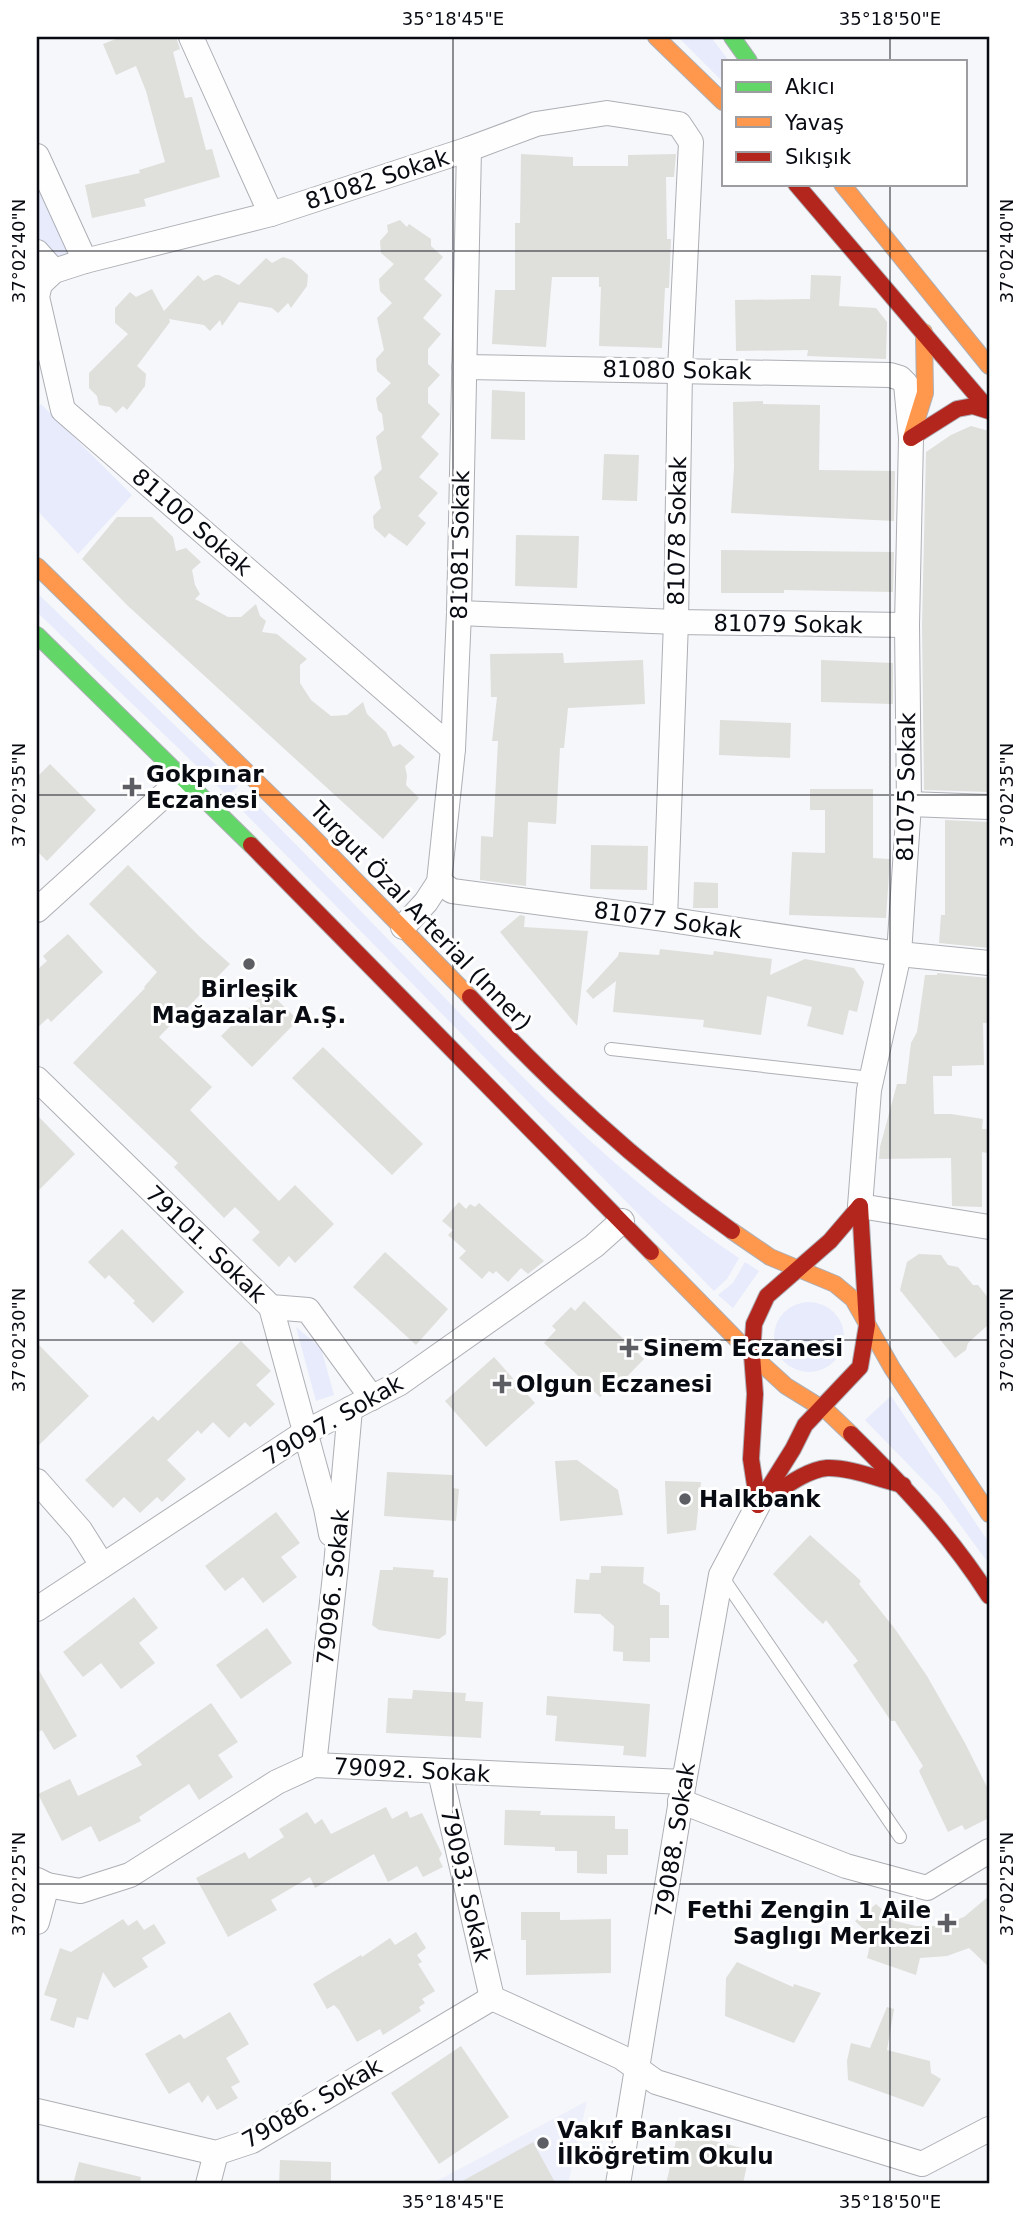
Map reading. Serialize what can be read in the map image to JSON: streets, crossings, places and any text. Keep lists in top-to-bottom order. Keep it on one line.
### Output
{"streets":{"main road":["Turgut Özal Arterial (Inner)"],"street":["81082 Sokak","81080 Sokak","81100 Sokak","81078 Sokak","81081 Sokak","81079 Sokak","81075 Sokak","81077 Sokak","79101. Sokak","79097. Sokak","79096. Sokak","79092. Sokak","79088. Sokak","79093. Sokak","79086. Sokak"]},"crossings":[["81082 Sokak","81100 Sokak"],["81082 Sokak","81078 Sokak"],["81082 Sokak","81081 Sokak"],["81080 Sokak","81078 Sokak"],["81080 Sokak","81081 Sokak"],["81080 Sokak","81075 Sokak"],["81100 Sokak","81081 Sokak"],["81078 Sokak","81079 Sokak"],["81078 Sokak","81077 Sokak"],["81081 Sokak","81079 Sokak"],["81081 Sokak","Turgut Özal Arterial (Inner)"],["81081 Sokak","81077 Sokak"],["81079 Sokak","81075 Sokak"],["81075 Sokak","81077 Sokak"],["79101. Sokak","79097. Sokak"],["79101. Sokak","79096. Sokak"],["79097. Sokak","79096. Sokak"],["79096. Sokak","79092. Sokak"],["79092. Sokak","79088. Sokak"],["79092. Sokak","79093. Sokak"],["79093. Sokak","79086. Sokak"]],"places":{"health":["Gokpınar Eczanesi","Sinem Eczanesi","Olgun Eczanesi","Fethi Zengin 1 Aile Saglıgı Merkezi"],"other":["Birleşik Mağazalar A.Ş.","Halkbank","Vakıf Bankası İlköğretim Okulu"]},"legend":["Akıcı","Yavaş","Sıkışık"],"coordinates":["35°18'45\"E","35°18'50\"E","37°02'40\"N","37°02'35\"N","37°02'30\"N","37°02'25\"N"]}
